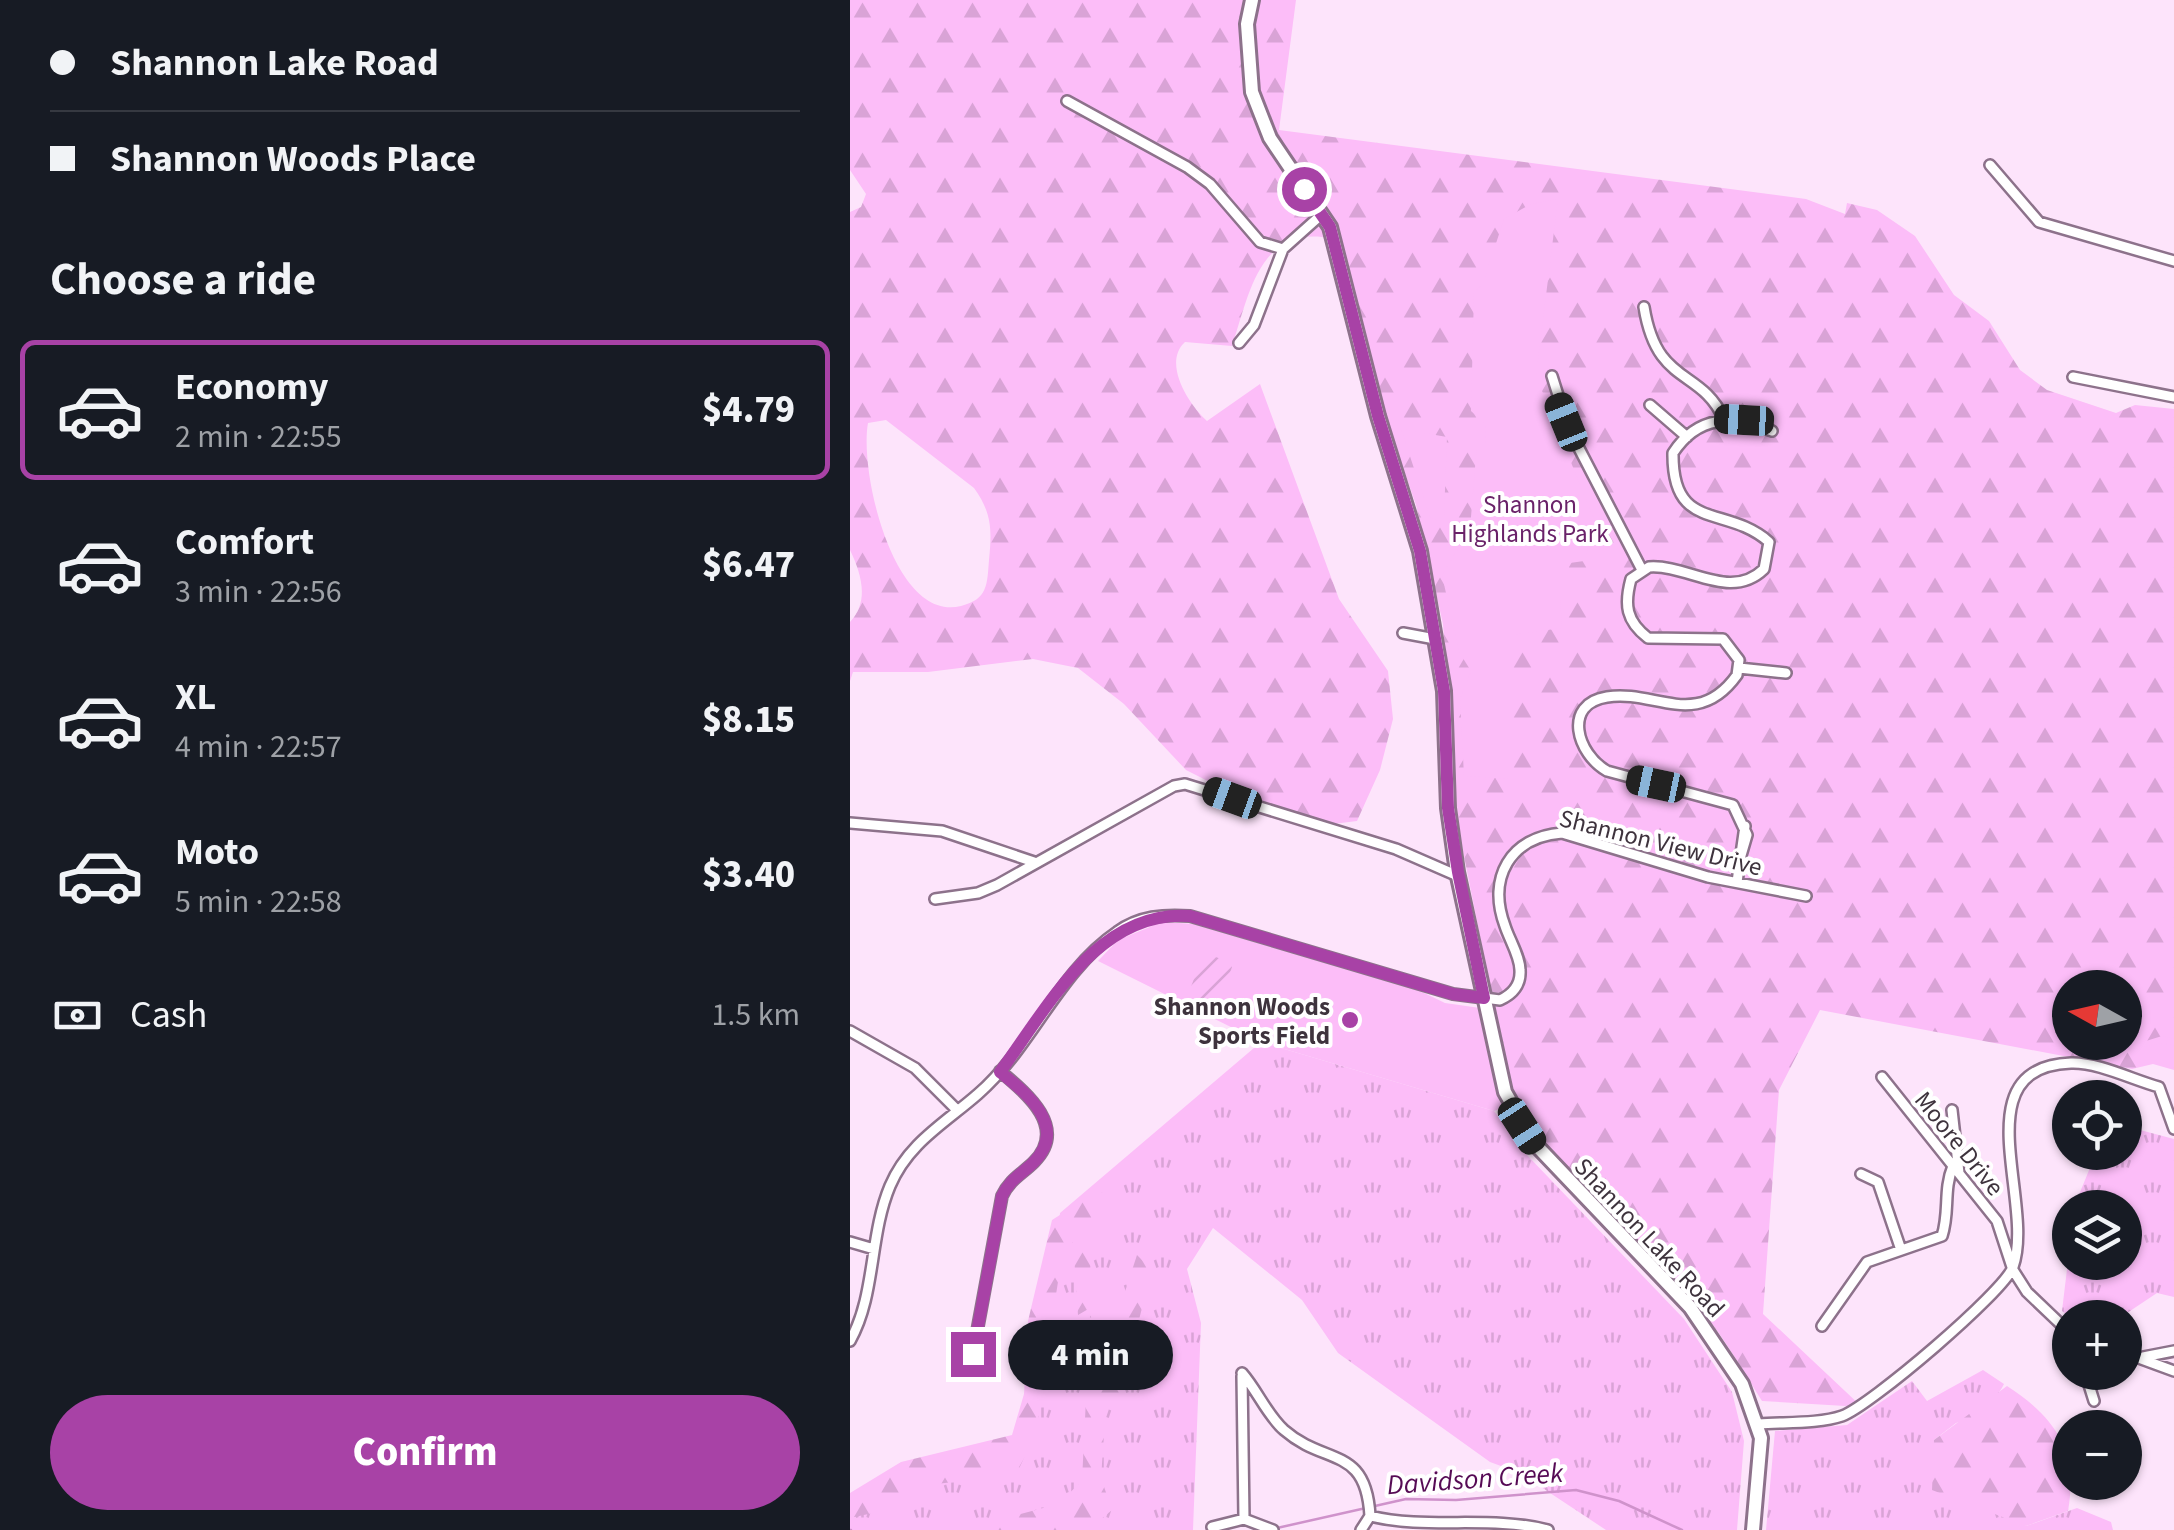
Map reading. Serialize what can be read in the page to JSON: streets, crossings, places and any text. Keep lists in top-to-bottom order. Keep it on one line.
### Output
{"streets":{"main road":["Shannon Lake Road"],"street":["Shannon View Drive","Moore Drive"]},"crossings":[["Shannon View Drive","Shannon Lake Road"]],"water":["Davidson Creek"],"parks":["Shannon Highlands Park"],"places":["Shannon Woods Sports Field"],"north":"left","page":{"banner":["Shannon Lake Road","Shannon Woods Place"],"heading":"Choose a ride","list":[{"name":"Economy","note":"2 min · 22:55","value":"$4.79"},{"name":"Comfort","note":"3 min · 22:56","value":"$6.47"},{"name":"XL","note":"4 min · 22:57","value":"$8.15"},{"name":"Moto","note":"5 min · 22:58","value":"$3.40"}],"pay":["Cash","1.5 km"],"map_buttons":["+","−"],"bubble":"4 min","buttons":"Confirm"}}
